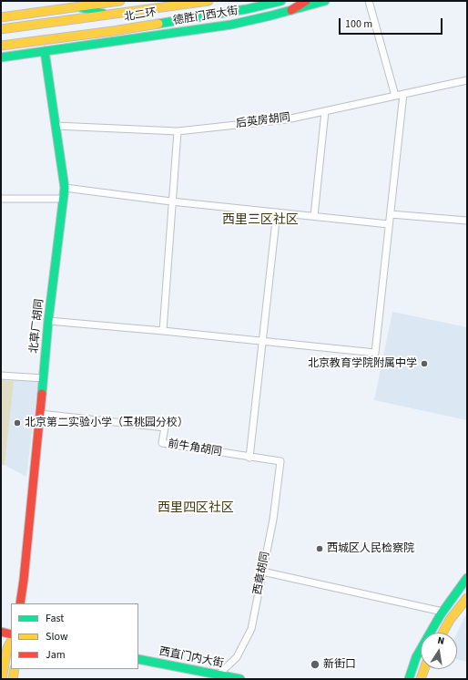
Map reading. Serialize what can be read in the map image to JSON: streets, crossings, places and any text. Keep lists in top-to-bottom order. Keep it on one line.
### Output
{"streets":{"main road":["北二环","德胜门西大街","北草厂胡同","西直门内大街"],"street":["后英房胡同","前牛角胡同","西章胡同"]},"crossings":[["德胜门西大街","北草厂胡同"],["后英房胡同","北草厂胡同"],["北草厂胡同","前牛角胡同"],["前牛角胡同","西章胡同"],["西章胡同","西直门内大街"]],"districts":["西里三区社区","西里四区社区"],"places":["北京教育学院附属中学","北京第二实验小学（玉桃园分校）","西城区人民检察院","新街口"],"legend":["Fast","Slow","Jam"],"scale_bar":"100 m","north":"top"}
